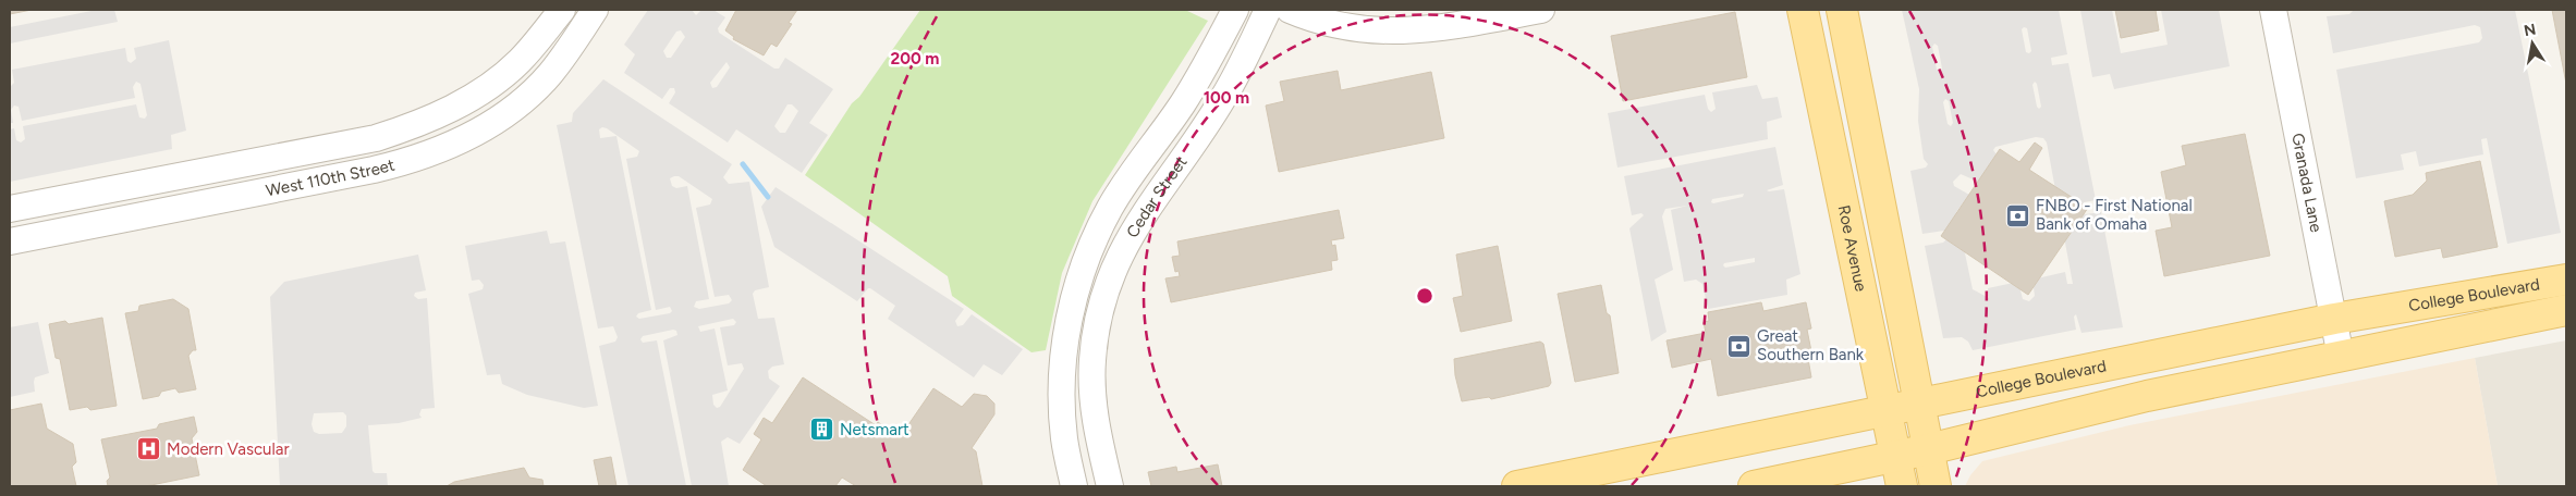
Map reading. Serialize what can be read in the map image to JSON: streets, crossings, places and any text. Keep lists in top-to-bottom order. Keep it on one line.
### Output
{"streets":{"main road":["Roe Avenue","College Boulevard"],"street":["West 110th Street","Granada Lane","Cedar Street"]},"crossings":[["Granada Lane","College Boulevard"],["Roe Avenue","College Boulevard"]],"places":{"bank":["FNBO - First National Bank of Omaha","Great Southern Bank"],"building":["Netsmart"],"hospital":["Modern Vascular"]},"north":"top","rings":["200 m","100 m"]}
